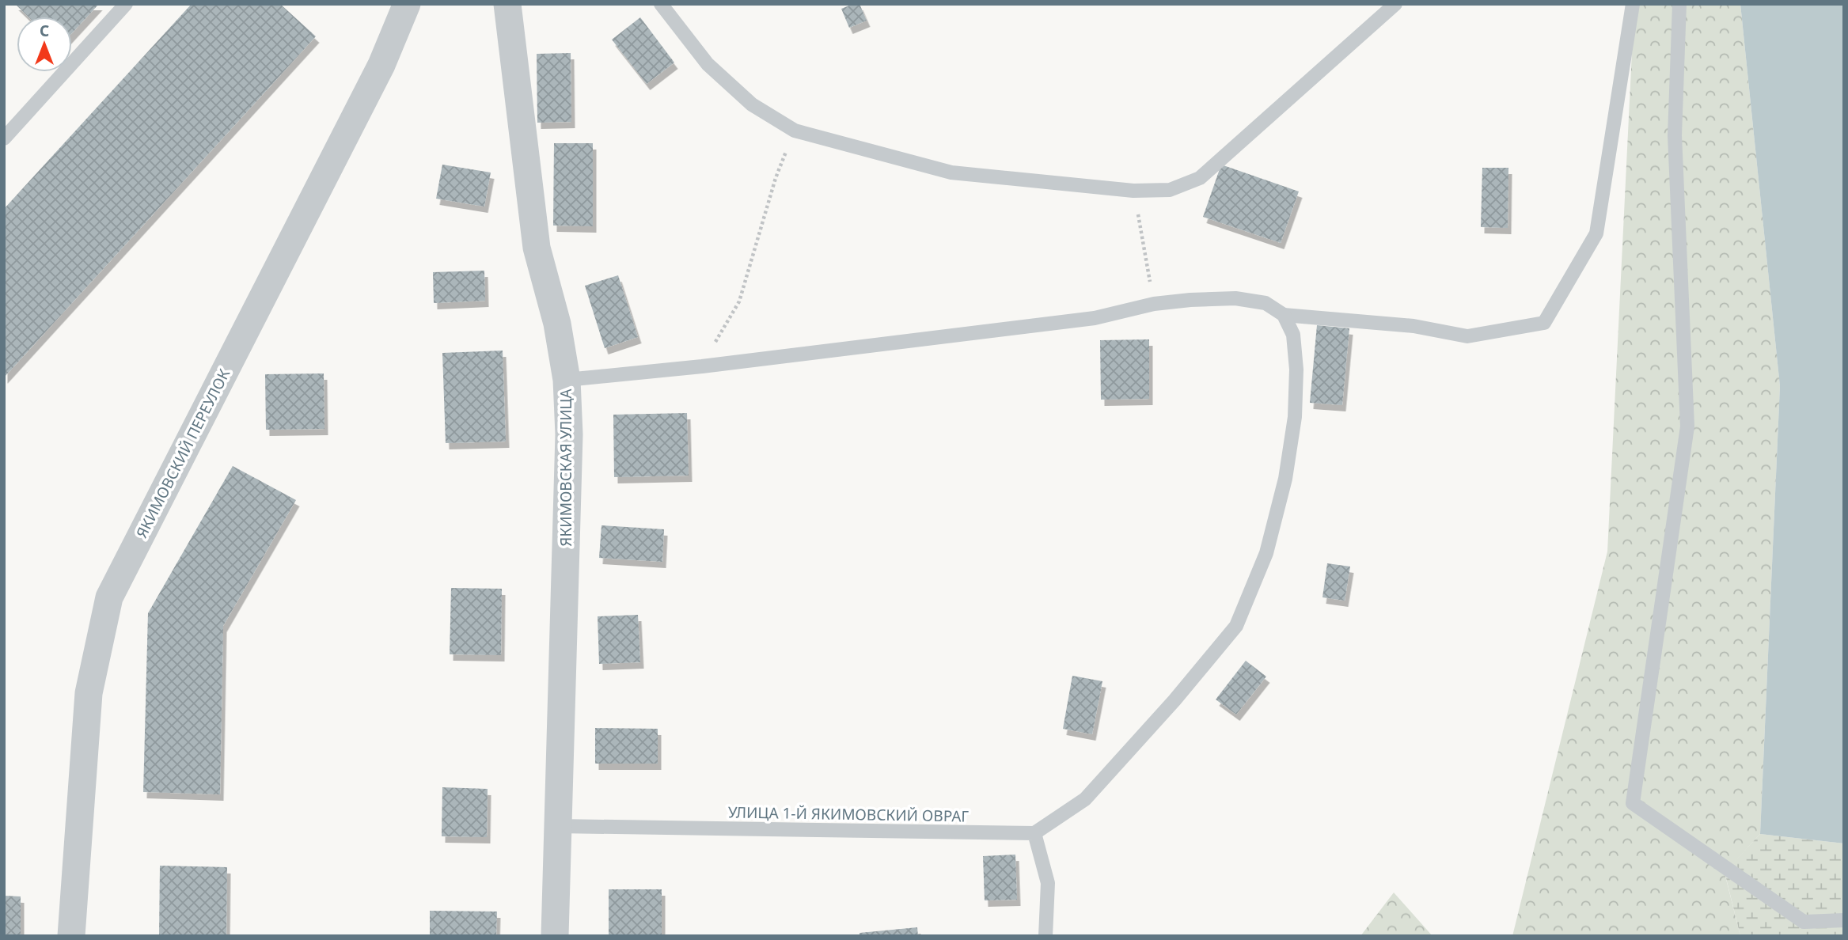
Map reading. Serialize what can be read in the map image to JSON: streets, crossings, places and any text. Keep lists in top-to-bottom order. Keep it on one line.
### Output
{"streets":{"street":["ЯКИМОВСКИЙ ПЕРЕУЛОК","ЯКИМОВСКАЯ УЛИЦА"],"lane":["УЛИЦА 1-Й ЯКИМОВСКИЙ ОВРАГ"]},"crossings":[["ЯКИМОВСКАЯ УЛИЦА","УЛИЦА 1-Й ЯКИМОВСКИЙ ОВРАГ"]],"north":"top"}
